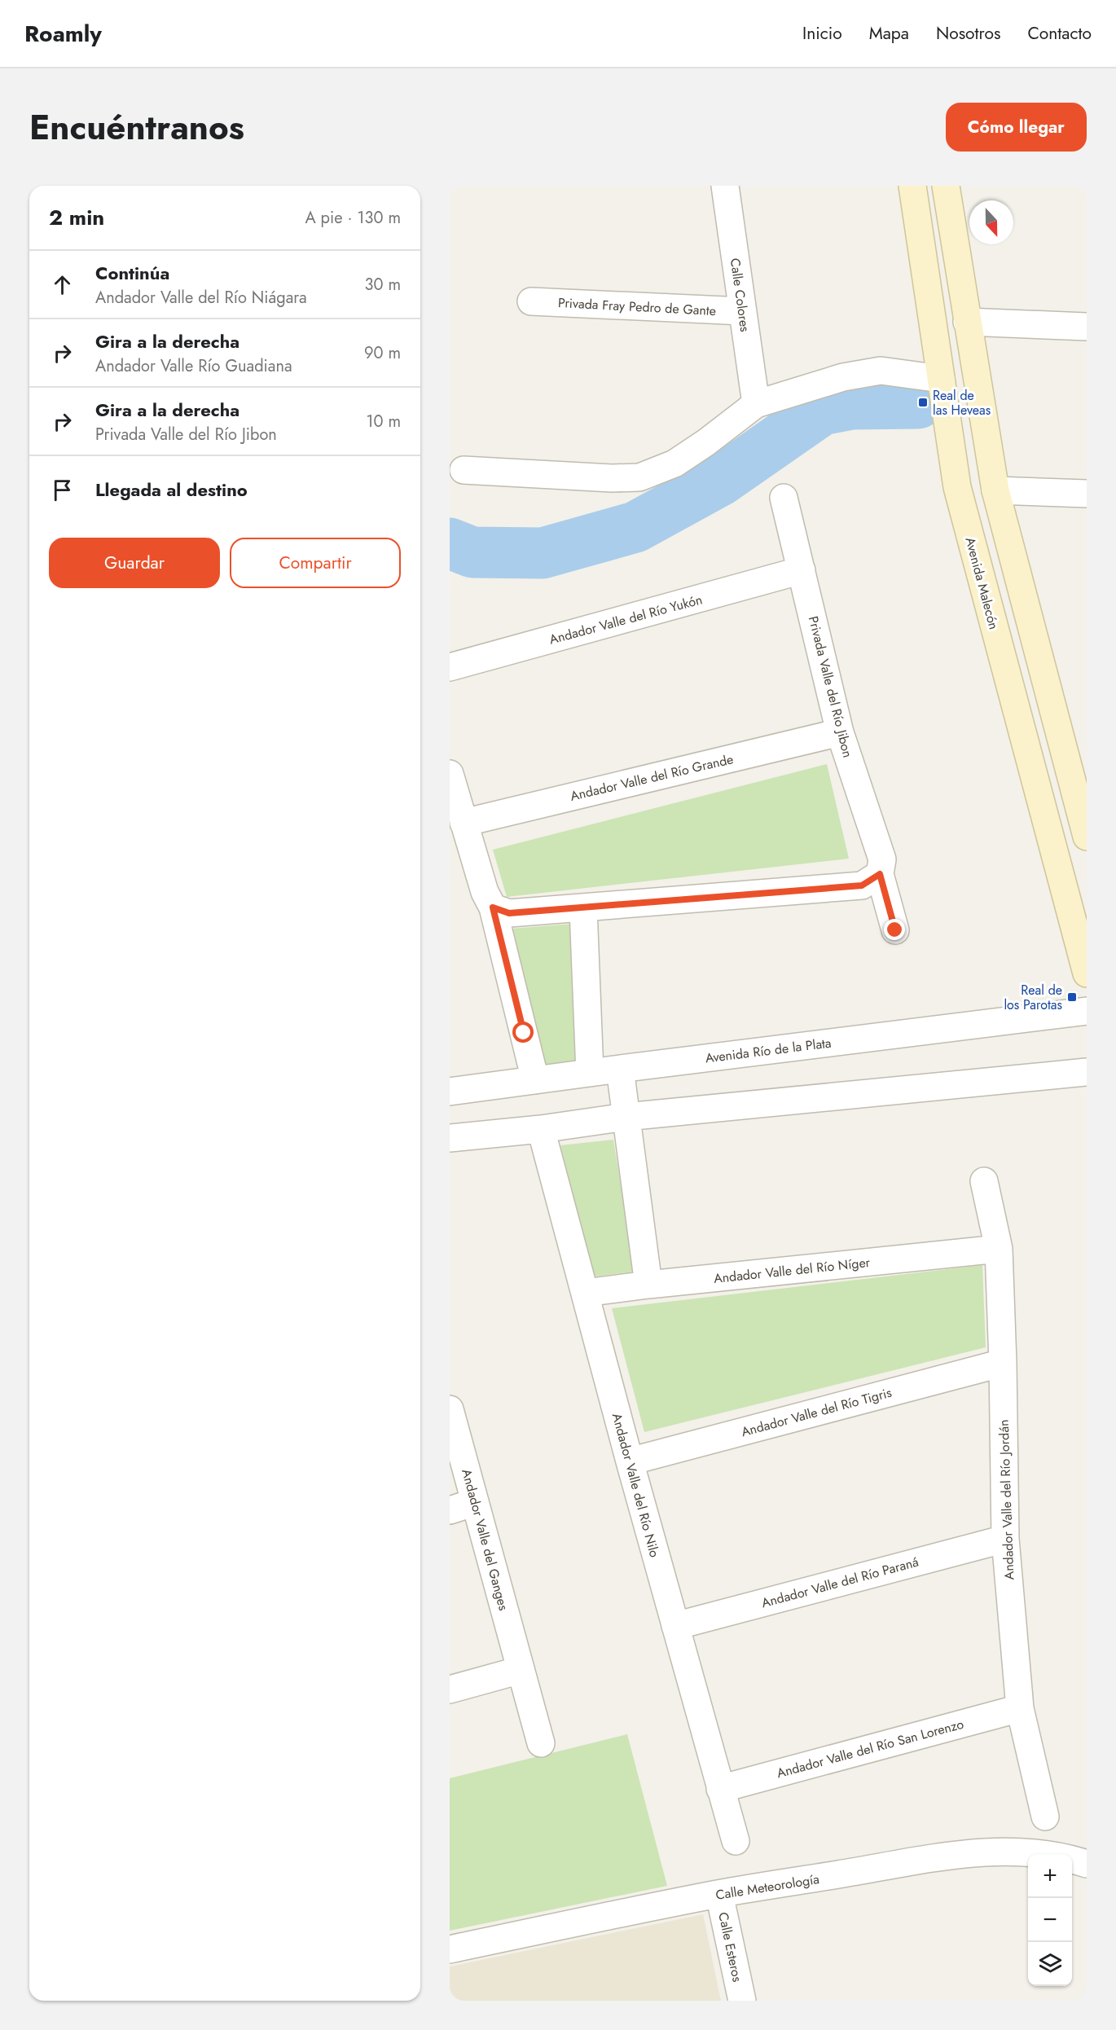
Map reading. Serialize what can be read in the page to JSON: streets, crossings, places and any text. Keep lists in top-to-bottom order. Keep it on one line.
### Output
{"streets":{"street":["Calle Colores","Privada Fray Pedro de Gante","Avenida Malecón","Andador Valle del Río Yukón","Privada Valle del Río Jibon","Andador Valle del Río Grande","Avenida Río de la Plata","Andador Valle del Río Níger","Andador Valle del Río Tigris","Andador Valle del Río Nilo","Andador Valle del Río Jordán","Andador Valle del Ganges","Andador Valle del Río Paraná","Andador Valle del Río San Lorenzo","Calle Meteorología","Calle Esteros"]},"crossings":[["Calle Colores","Privada Fray Pedro de Gante"],["Andador Valle del Río Yukón","Privada Valle del Río Jibon"],["Privada Valle del Río Jibon","Andador Valle del Río Grande"],["Andador Valle del Río Níger","Andador Valle del Río Nilo"],["Andador Valle del Río Níger","Andador Valle del Río Jordán"],["Andador Valle del Río Tigris","Andador Valle del Río Nilo"],["Andador Valle del Río Tigris","Andador Valle del Río Jordán"],["Andador Valle del Río Nilo","Andador Valle del Río Paraná"],["Andador Valle del Río Nilo","Andador Valle del Río San Lorenzo"],["Andador Valle del Río Jordán","Andador Valle del Río Paraná"],["Andador Valle del Río Jordán","Andador Valle del Río San Lorenzo"],["Calle Meteorología","Calle Esteros"]],"places":{"transit":["Real de las Heveas","Real de los Parotas"]},"north":"bottom","page":{"header":"Roamly","nav":["Inicio","Mapa","Nosotros","Contacto"],"title":"Encuéntranos","buttons":["Cómo llegar",["Guardar","Compartir"]],"heading":["2 min","A pie · 130 m"],"list":[["Continúa","Andador Valle del Río Niágara","30 m"],["Gira a la derecha","Andador Valle Río Guadiana","90 m"],["Gira a la derecha","Privada Valle del Río Jibon","10 m"],"Llegada al destino"],"map_buttons":["+","−"]}}
